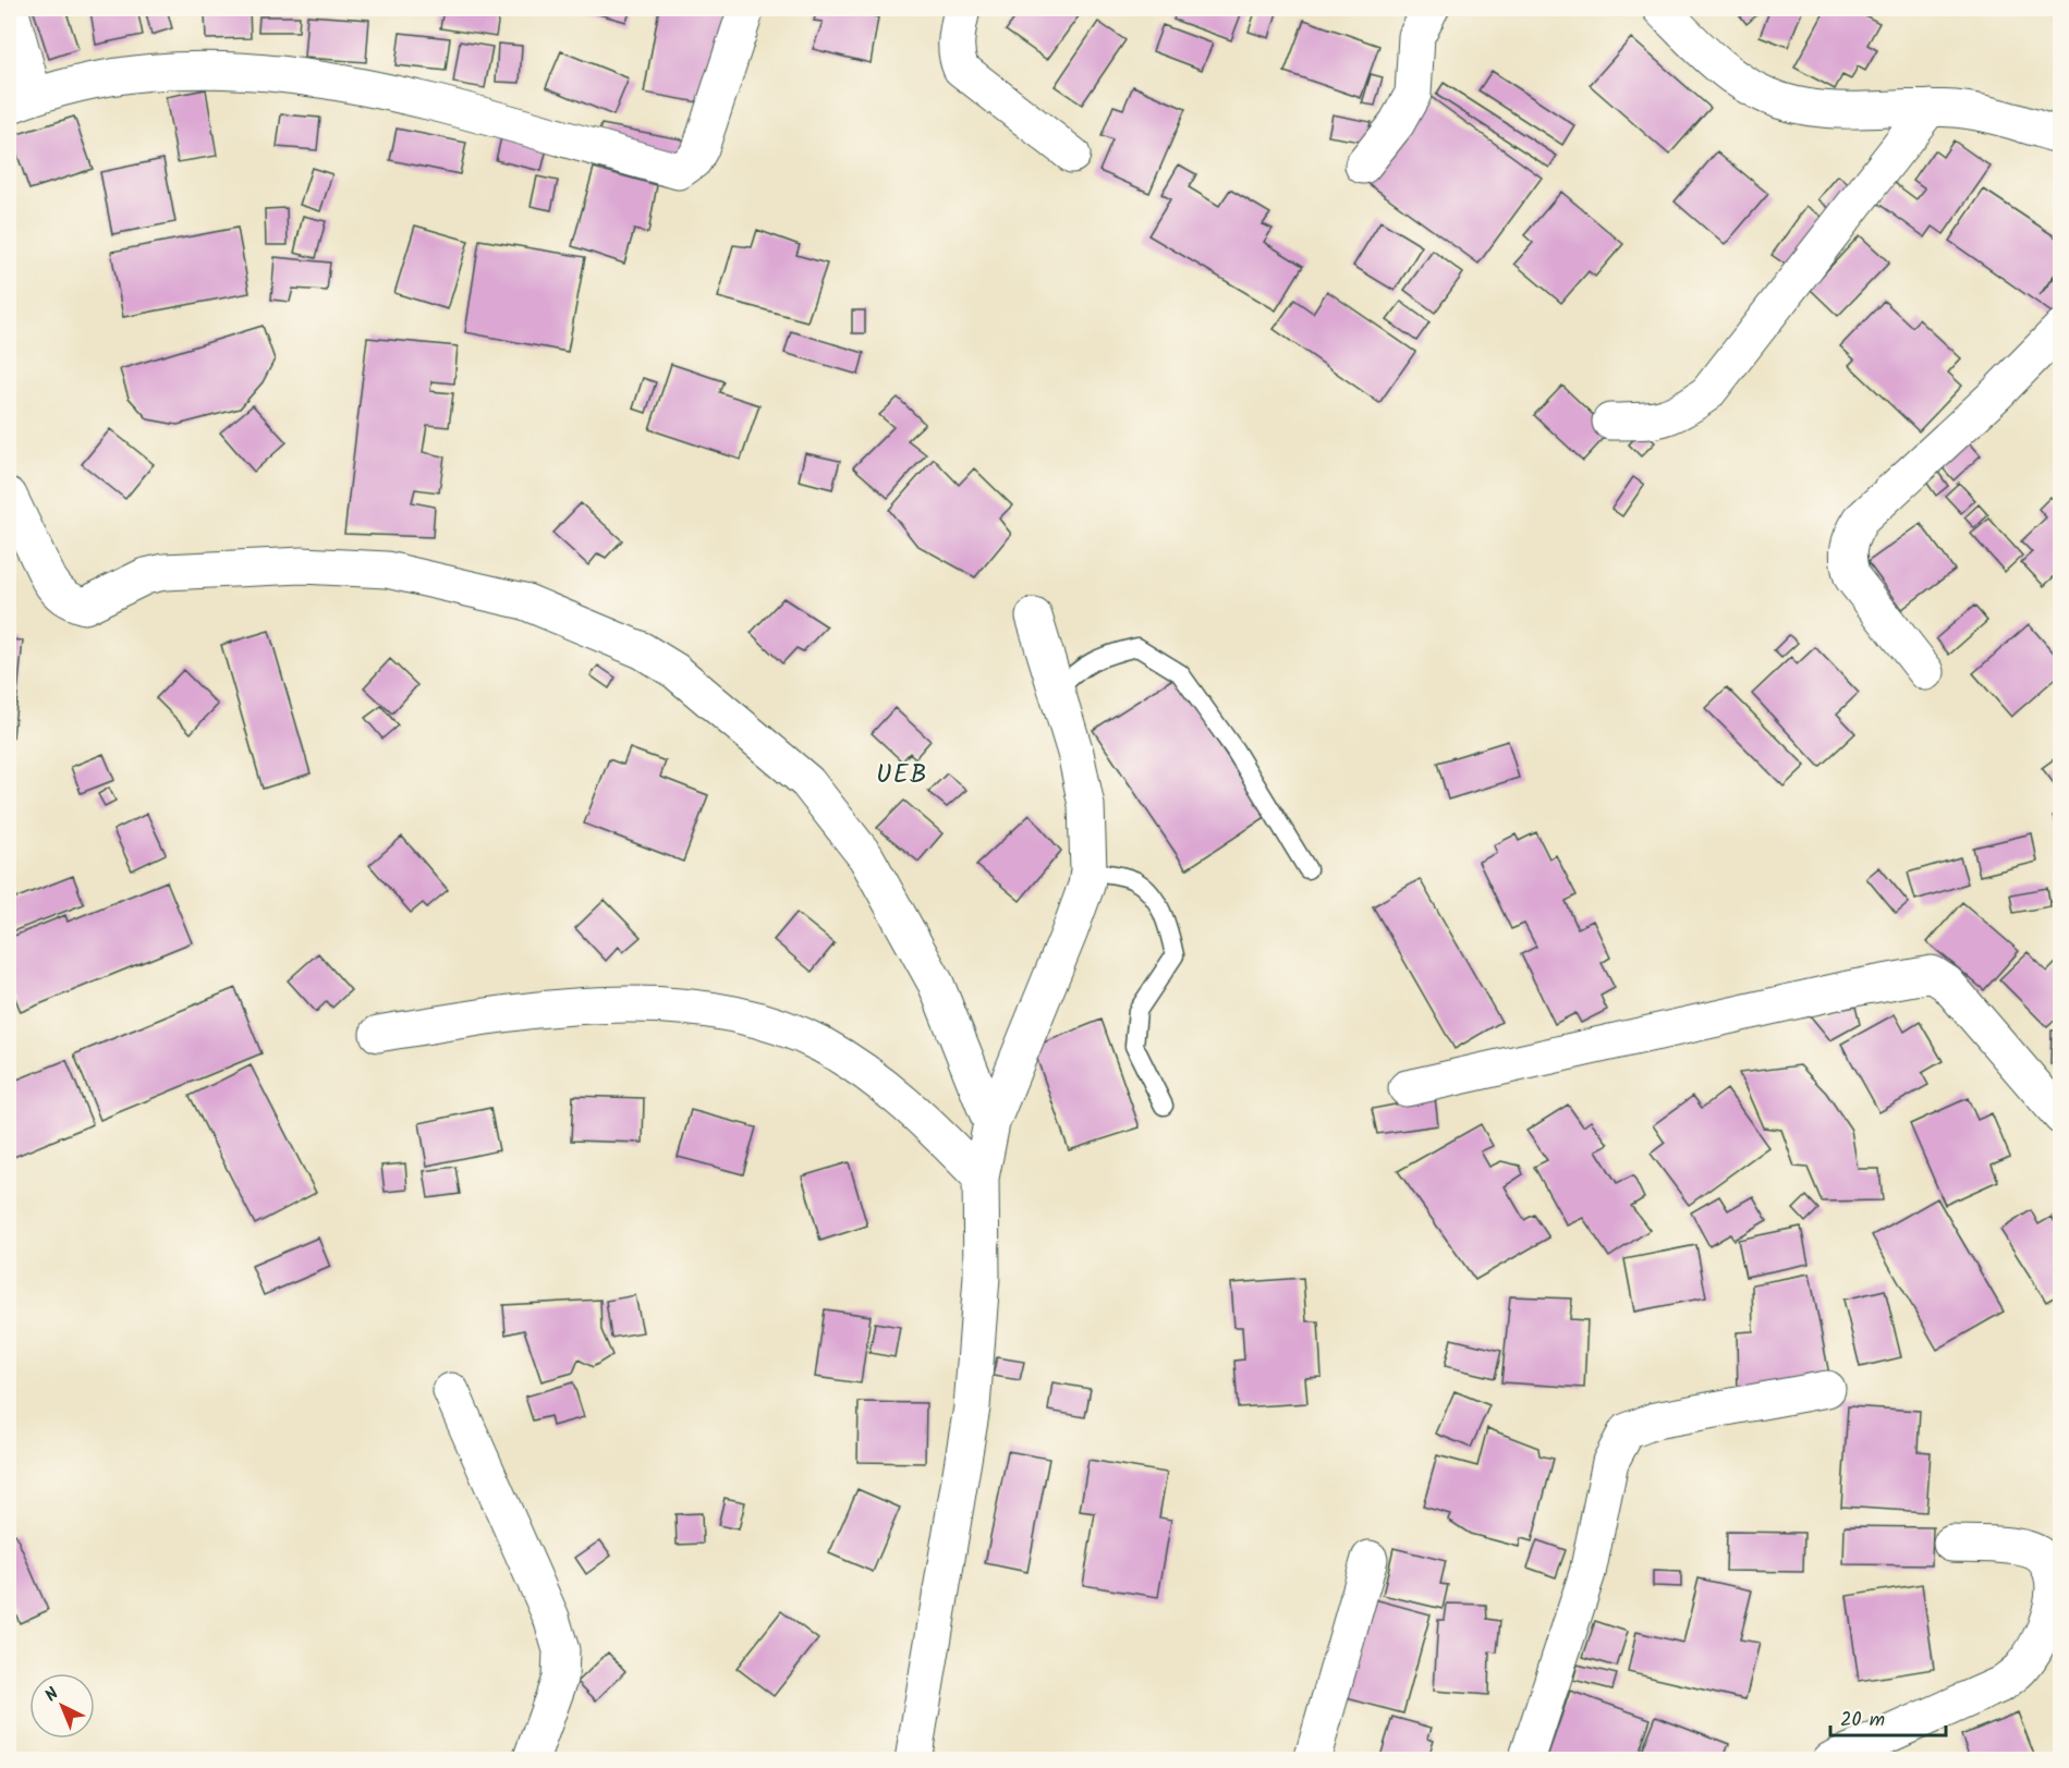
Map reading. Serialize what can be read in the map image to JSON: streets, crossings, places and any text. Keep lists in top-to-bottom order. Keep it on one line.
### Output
{"districts":["UEB"],"scale_bar":"20 m","north":"top left"}
